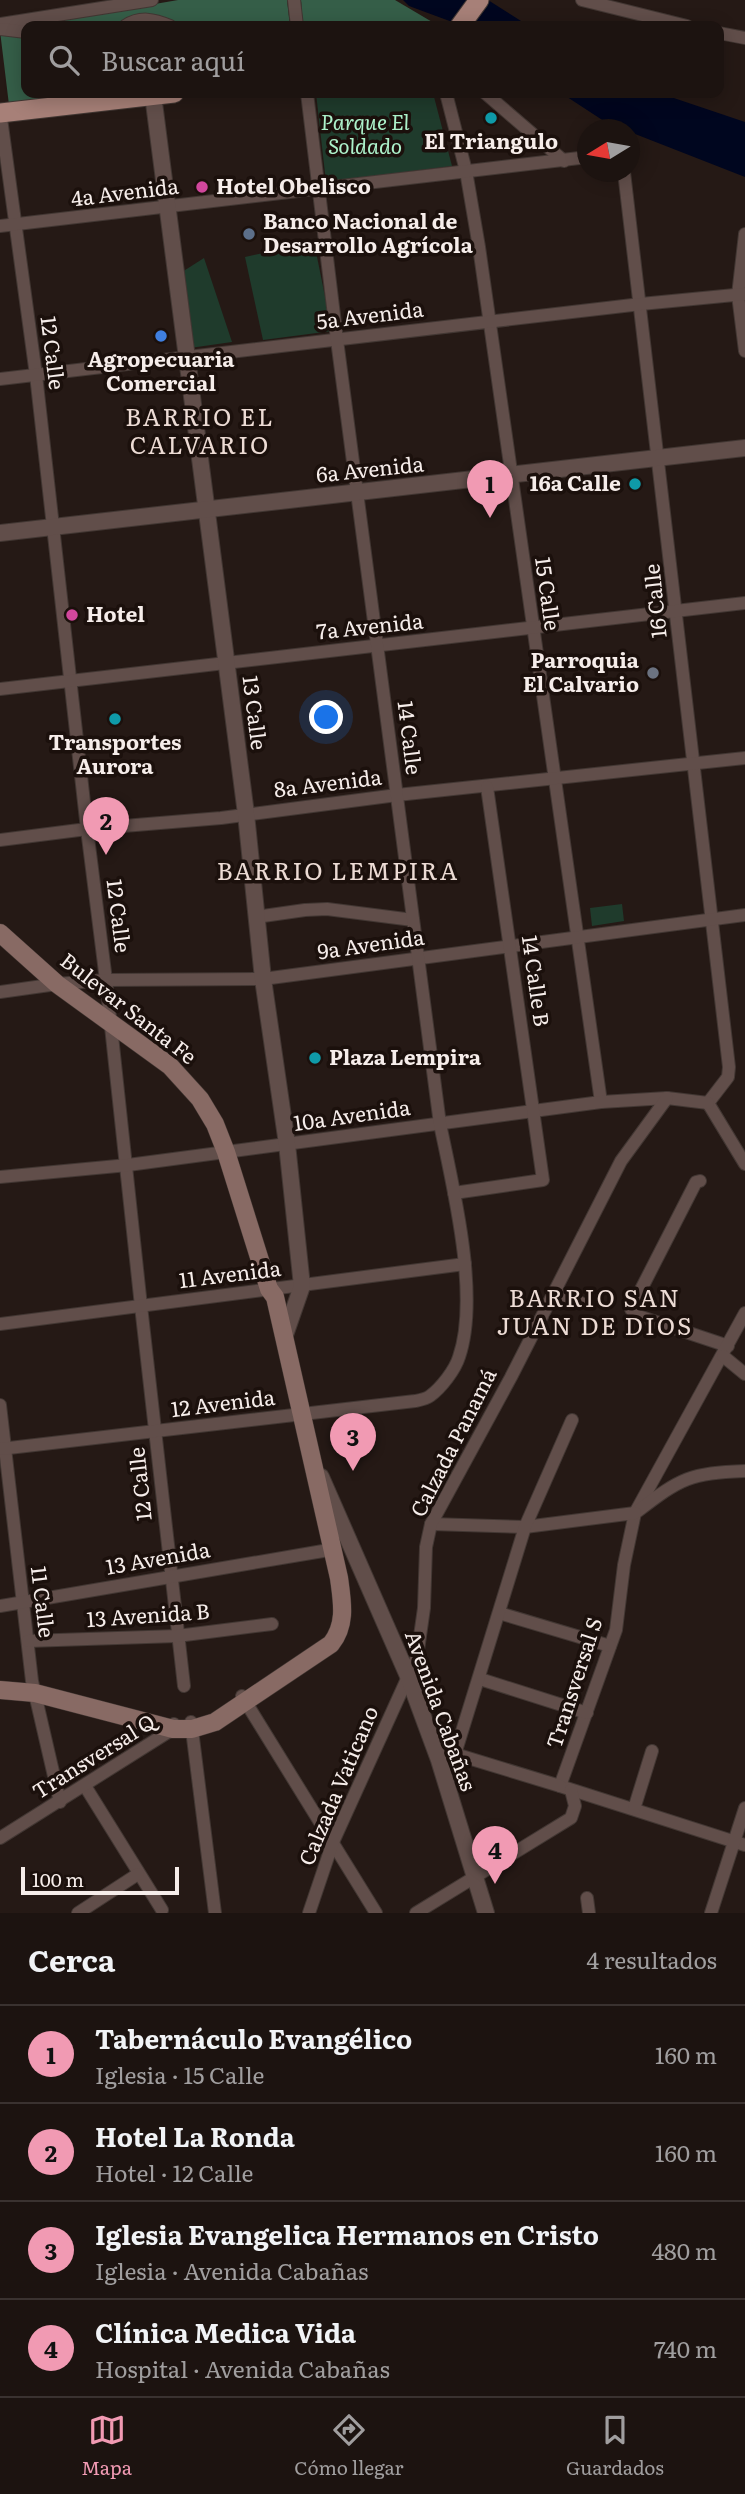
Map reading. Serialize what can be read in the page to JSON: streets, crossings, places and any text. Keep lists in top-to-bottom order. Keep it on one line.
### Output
{"streets":{"main road":["Bulevar Santa Fe"],"street":["4a Avenida","5a Avenida","12 Calle","6a Avenida","15 Calle","16 Calle","7a Avenida","13 Calle","14 Calle","8a Avenida","9a Avenida","14 Calle B","10a Avenida","11 Avenida","12 Avenida","Calzada Panamá","13 Avenida","11 Calle","13 Avenida B","Transversal S","Avenida Cabañas","Transversal Q","Calzada Vaticano"]},"crossings":[["4a Avenida","12 Calle"],["4a Avenida","15 Calle"],["4a Avenida","13 Calle"],["4a Avenida","14 Calle"],["5a Avenida","12 Calle"],["5a Avenida","15 Calle"],["5a Avenida","16 Calle"],["5a Avenida","13 Calle"],["5a Avenida","14 Calle"],["12 Calle","6a Avenida"],["12 Calle","7a Avenida"],["12 Calle","8a Avenida"],["12 Calle","9a Avenida"],["12 Calle","Bulevar Santa Fe"],["12 Calle","10a Avenida"],["12 Calle","11 Avenida"],["12 Calle","12 Avenida"],["12 Calle","13 Avenida"],["12 Calle","13 Avenida B"],["6a Avenida","15 Calle"],["6a Avenida","16 Calle"],["6a Avenida","13 Calle"],["6a Avenida","14 Calle"],["15 Calle","7a Avenida"],["15 Calle","8a Avenida"],["15 Calle","9a Avenida"],["15 Calle","10a Avenida"],["16 Calle","7a Avenida"],["16 Calle","8a Avenida"],["16 Calle","9a Avenida"],["16 Calle","10a Avenida"],["7a Avenida","13 Calle"],["7a Avenida","14 Calle"],["13 Calle","8a Avenida"],["13 Calle","9a Avenida"],["13 Calle","Bulevar Santa Fe"],["13 Calle","10a Avenida"],["13 Calle","11 Avenida"],["14 Calle","8a Avenida"],["14 Calle","9a Avenida"],["14 Calle","14 Calle B"],["14 Calle","10a Avenida"],["14 Calle","11 Avenida"],["14 Calle","12 Avenida"],["8a Avenida","14 Calle B"],["9a Avenida","14 Calle B"],["9a Avenida","Bulevar Santa Fe"],["14 Calle B","10a Avenida"],["Bulevar Santa Fe","10a Avenida"],["Bulevar Santa Fe","11 Avenida"],["Bulevar Santa Fe","12 Avenida"],["Bulevar Santa Fe","13 Avenida"],["Bulevar Santa Fe","Avenida Cabañas"],["10a Avenida","Calzada Panamá"],["12 Avenida","11 Calle"],["Calzada Panamá","Avenida Cabañas"],["Calzada Panamá","Calzada Vaticano"],["13 Avenida","11 Calle"],["11 Calle","13 Avenida B"],["11 Calle","Transversal Q"],["Transversal S","Avenida Cabañas"],["Avenida Cabañas","Calzada Vaticano"]],"districts":["BARRIO EL CALVARIO","BARRIO LEMPIRA","BARRIO SAN JUAN DE DIOS"],"parks":["Parque El Soldado"],"places":["El Triangulo","Hotel Obelisco","Banco Nacional de Desarrollo Agrícola","Agropecuaria Comercial","16a Calle","Hotel","Parroquia El Calvario","Transportes Aurora","Plaza Lempira"],"scale_bar":"100 m","north":"left","page":{"search":"Buscar aquí","pins":["1","2","3","4"],"scale":"100 m","heading":["Cerca","4 resultados"],"list":[{"mark":"1","name":"Tabernáculo Evangélico","note":"Iglesia · 15 Calle","value":"160 m"},{"mark":"2","name":"Hotel La Ronda","note":"Hotel · 12 Calle","value":"160 m"},{"mark":"3","name":"Iglesia Evangelica Hermanos en Cristo","note":"Iglesia · Avenida Cabañas","value":"480 m"},{"mark":"4","name":"Clínica Medica Vida","note":"Hospital · Avenida Cabañas","value":"740 m"}],"nav":["Mapa","Cómo llegar","Guardados"]}}
